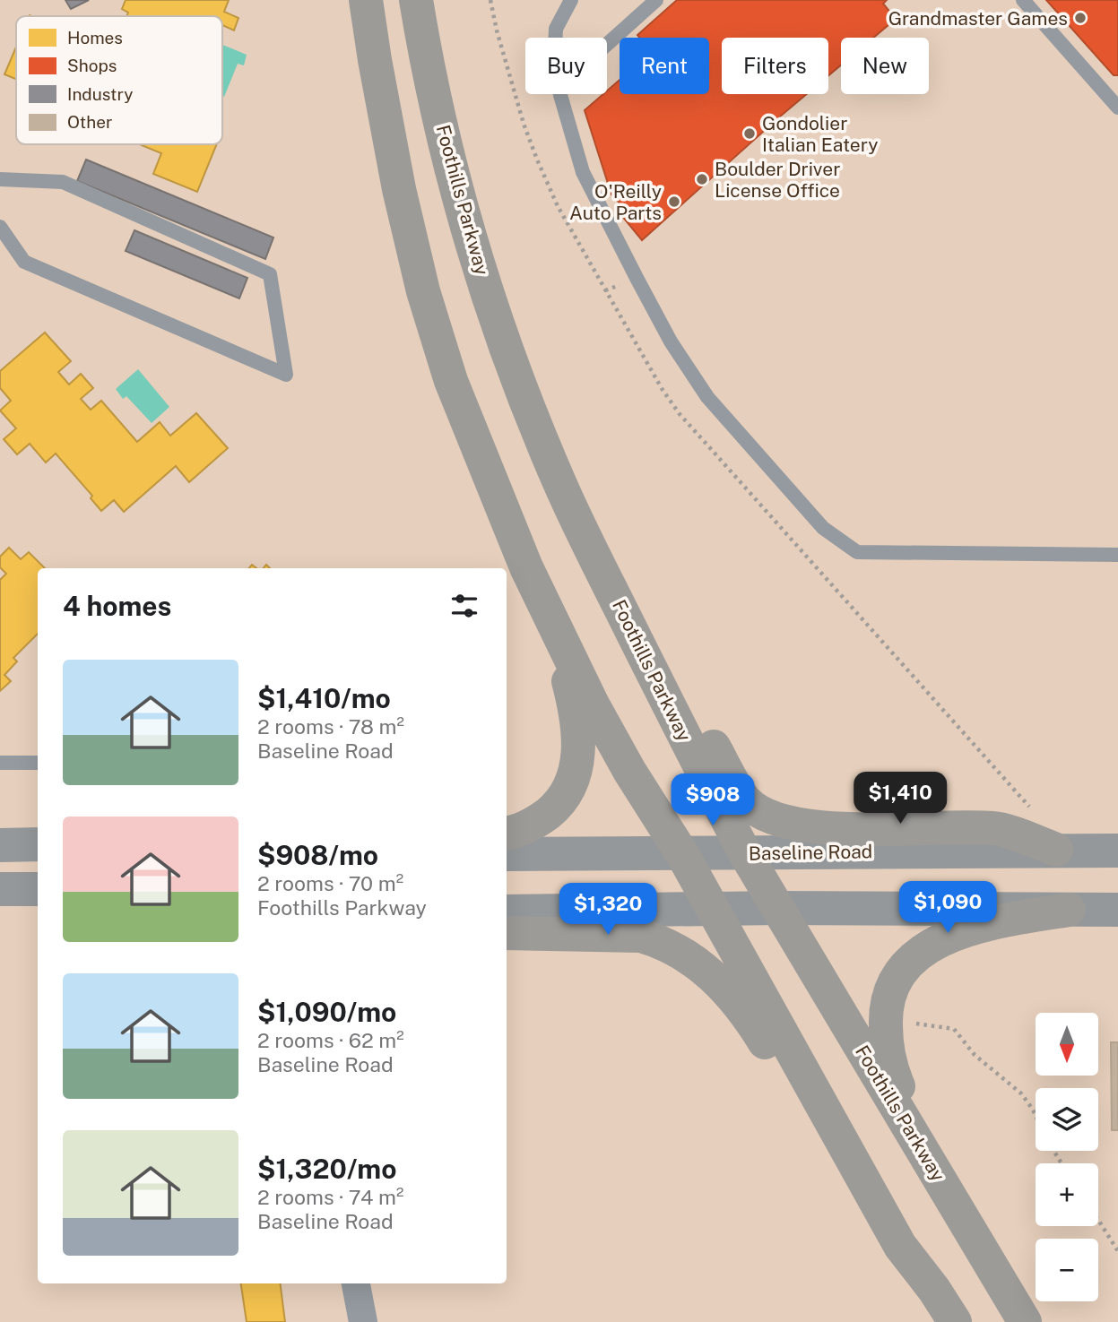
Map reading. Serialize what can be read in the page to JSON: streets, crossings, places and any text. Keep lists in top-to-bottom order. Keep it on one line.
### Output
{"streets":{"highway":["Foothills Parkway"],"main road":["Baseline Road"]},"crossings":[["Foothills Parkway","Baseline Road"]],"places":["Grandmaster Games","Gondolier Italian Eatery","Boulder Driver License Office","O'Reilly Auto Parts"],"legend":["Homes","Shops","Industry","Other"],"north":"bottom","page":{"chip":["Buy","Rent","Filters","New"],"heading":"4 homes","list":[{"name":"$1,410/mo","note":"2 rooms · 78 m² · Baseline Road"},{"name":"$908/mo","note":"2 rooms · 70 m² · Foothills Parkway"},{"name":"$1,090/mo","note":"2 rooms · 62 m² · Baseline Road"},{"name":"$1,320/mo","note":"2 rooms · 74 m² · Baseline Road"}],"price":["$1,410","$908","$1,090","$1,320"],"map_buttons":["+","−"]}}
